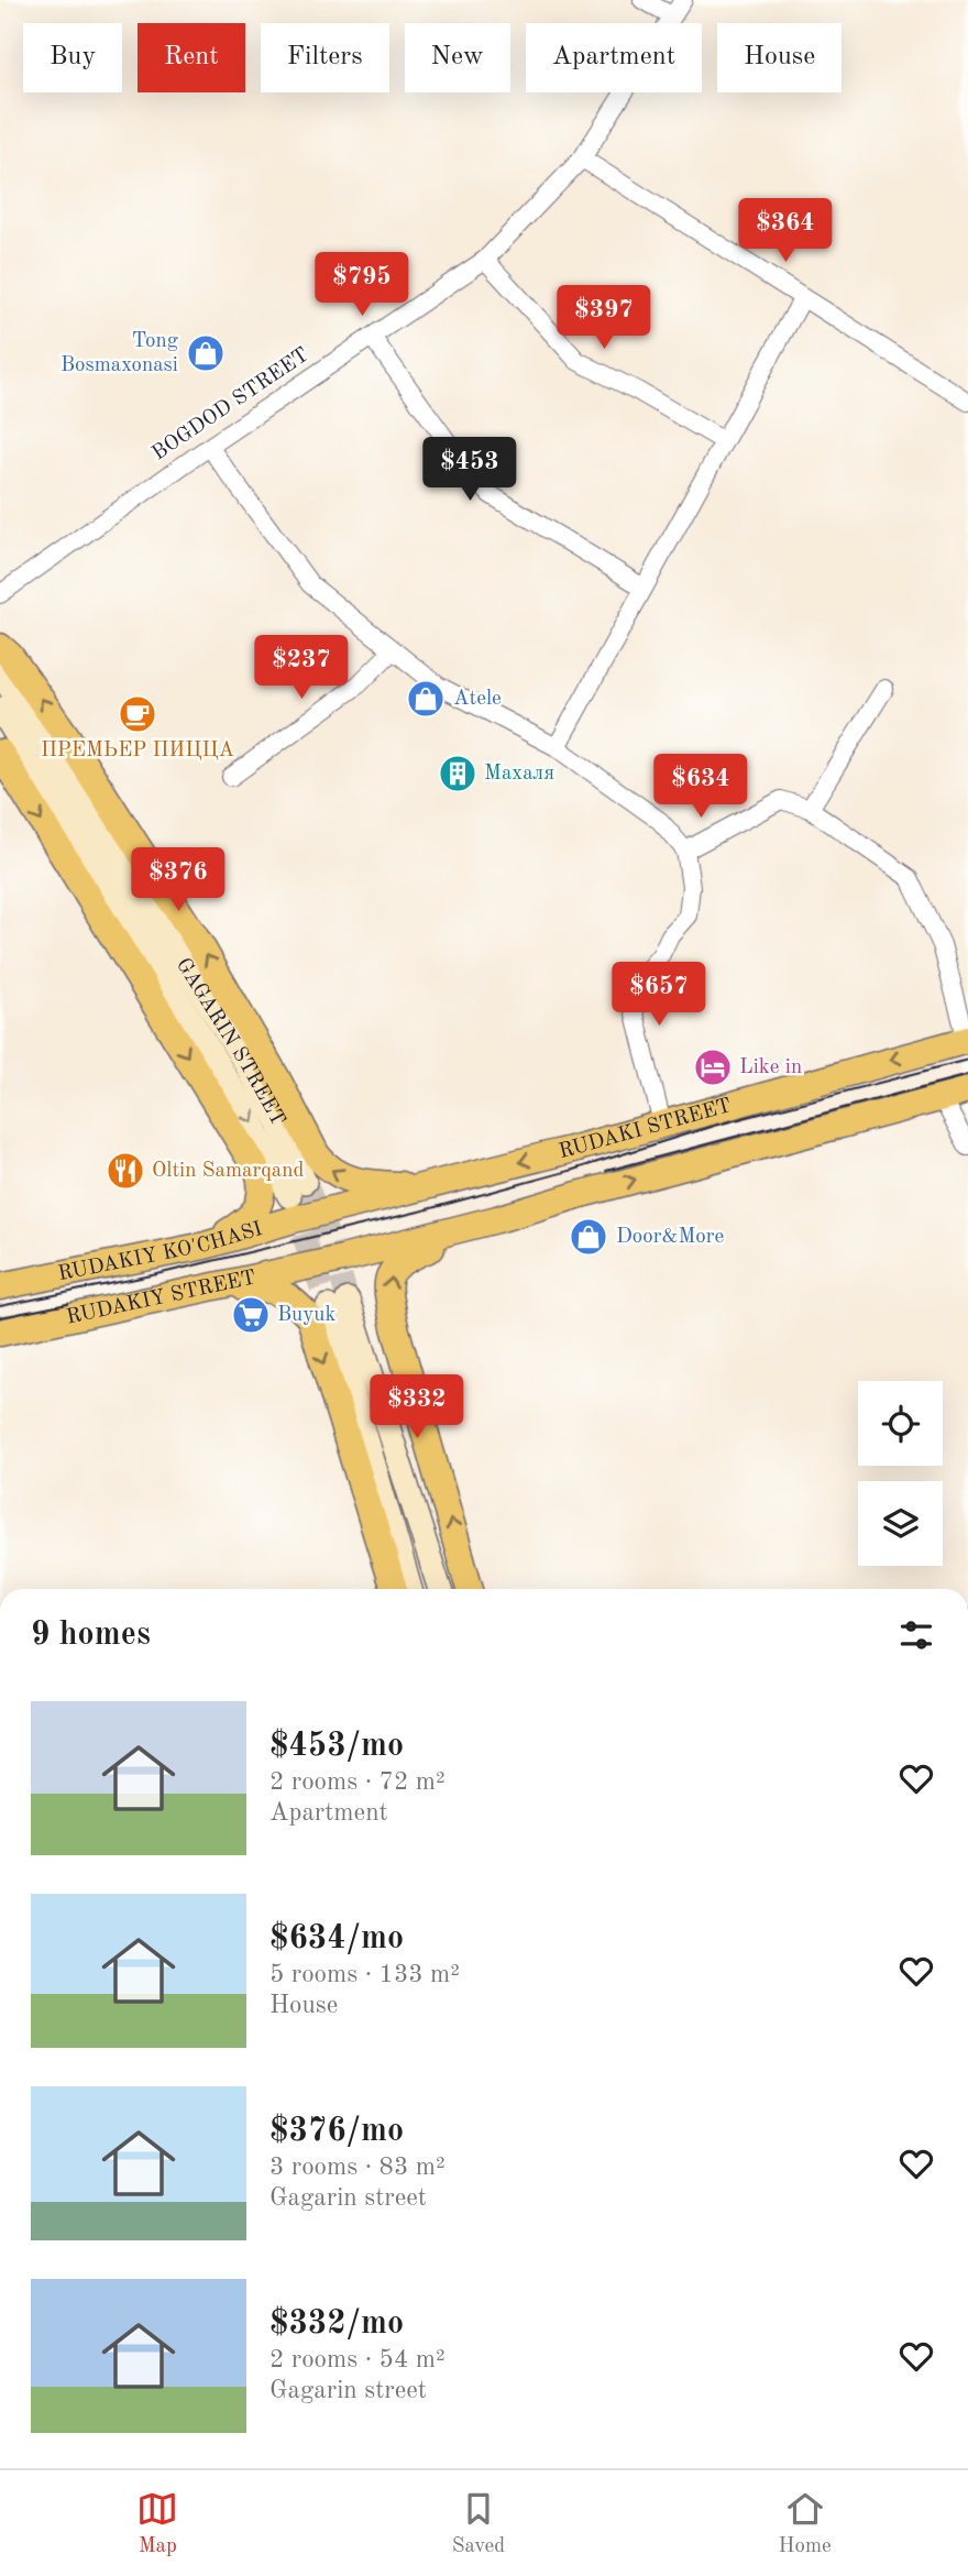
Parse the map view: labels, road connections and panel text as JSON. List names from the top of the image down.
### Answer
{
  "streets": {
    "main road": [
      "GAGARIN STREET",
      "RUDAKI STREET",
      "RUDAKIY KO'CHASI",
      "RUDAKIY STREET"
    ],
    "street": ["BOGDOD STREET"]
  },
  "crossings": [
    ["RUDAKI STREET", "RUDAKIY KO'CHASI"]
  ],
  "places": {
    "shop": ["Tong Bosmaxonasi", "Atele", "Door&More"],
    "cafe": ["ПРЕМЬЕР ПИЦЦА"],
    "building": ["Махаля"],
    "hotel": ["Like in"],
    "restaurant": ["Oltin Samarqand"],
    "supermarket": ["Buyuk"]
  },
  "page": {
    "chip": [
      "Buy",
      "Rent",
      "Filters",
      "New",
      "Apartment",
      "House"
    ],
    "price": [
      "$364",
      "$795",
      "$397",
      "$453",
      "$237",
      "$634",
      "$376",
      "$657",
      "$332"
    ],
    "heading": "9 homes",
    "list": [
      {
        "name": "$453/mo",
        "note": "2 rooms · 72 m² · Apartment"
      },
      {
        "name": "$634/mo",
        "note": "5 rooms · 133 m² · House"
      },
      {
        "name": "$376/mo",
        "note": "3 rooms · 83 m² · Gagarin street"
      },
      {
        "name": "$332/mo",
        "note": "2 rooms · 54 m² · Gagarin street"
      }
    ],
    "tabs": ["Map", "Saved", "Home"]
  }
}
